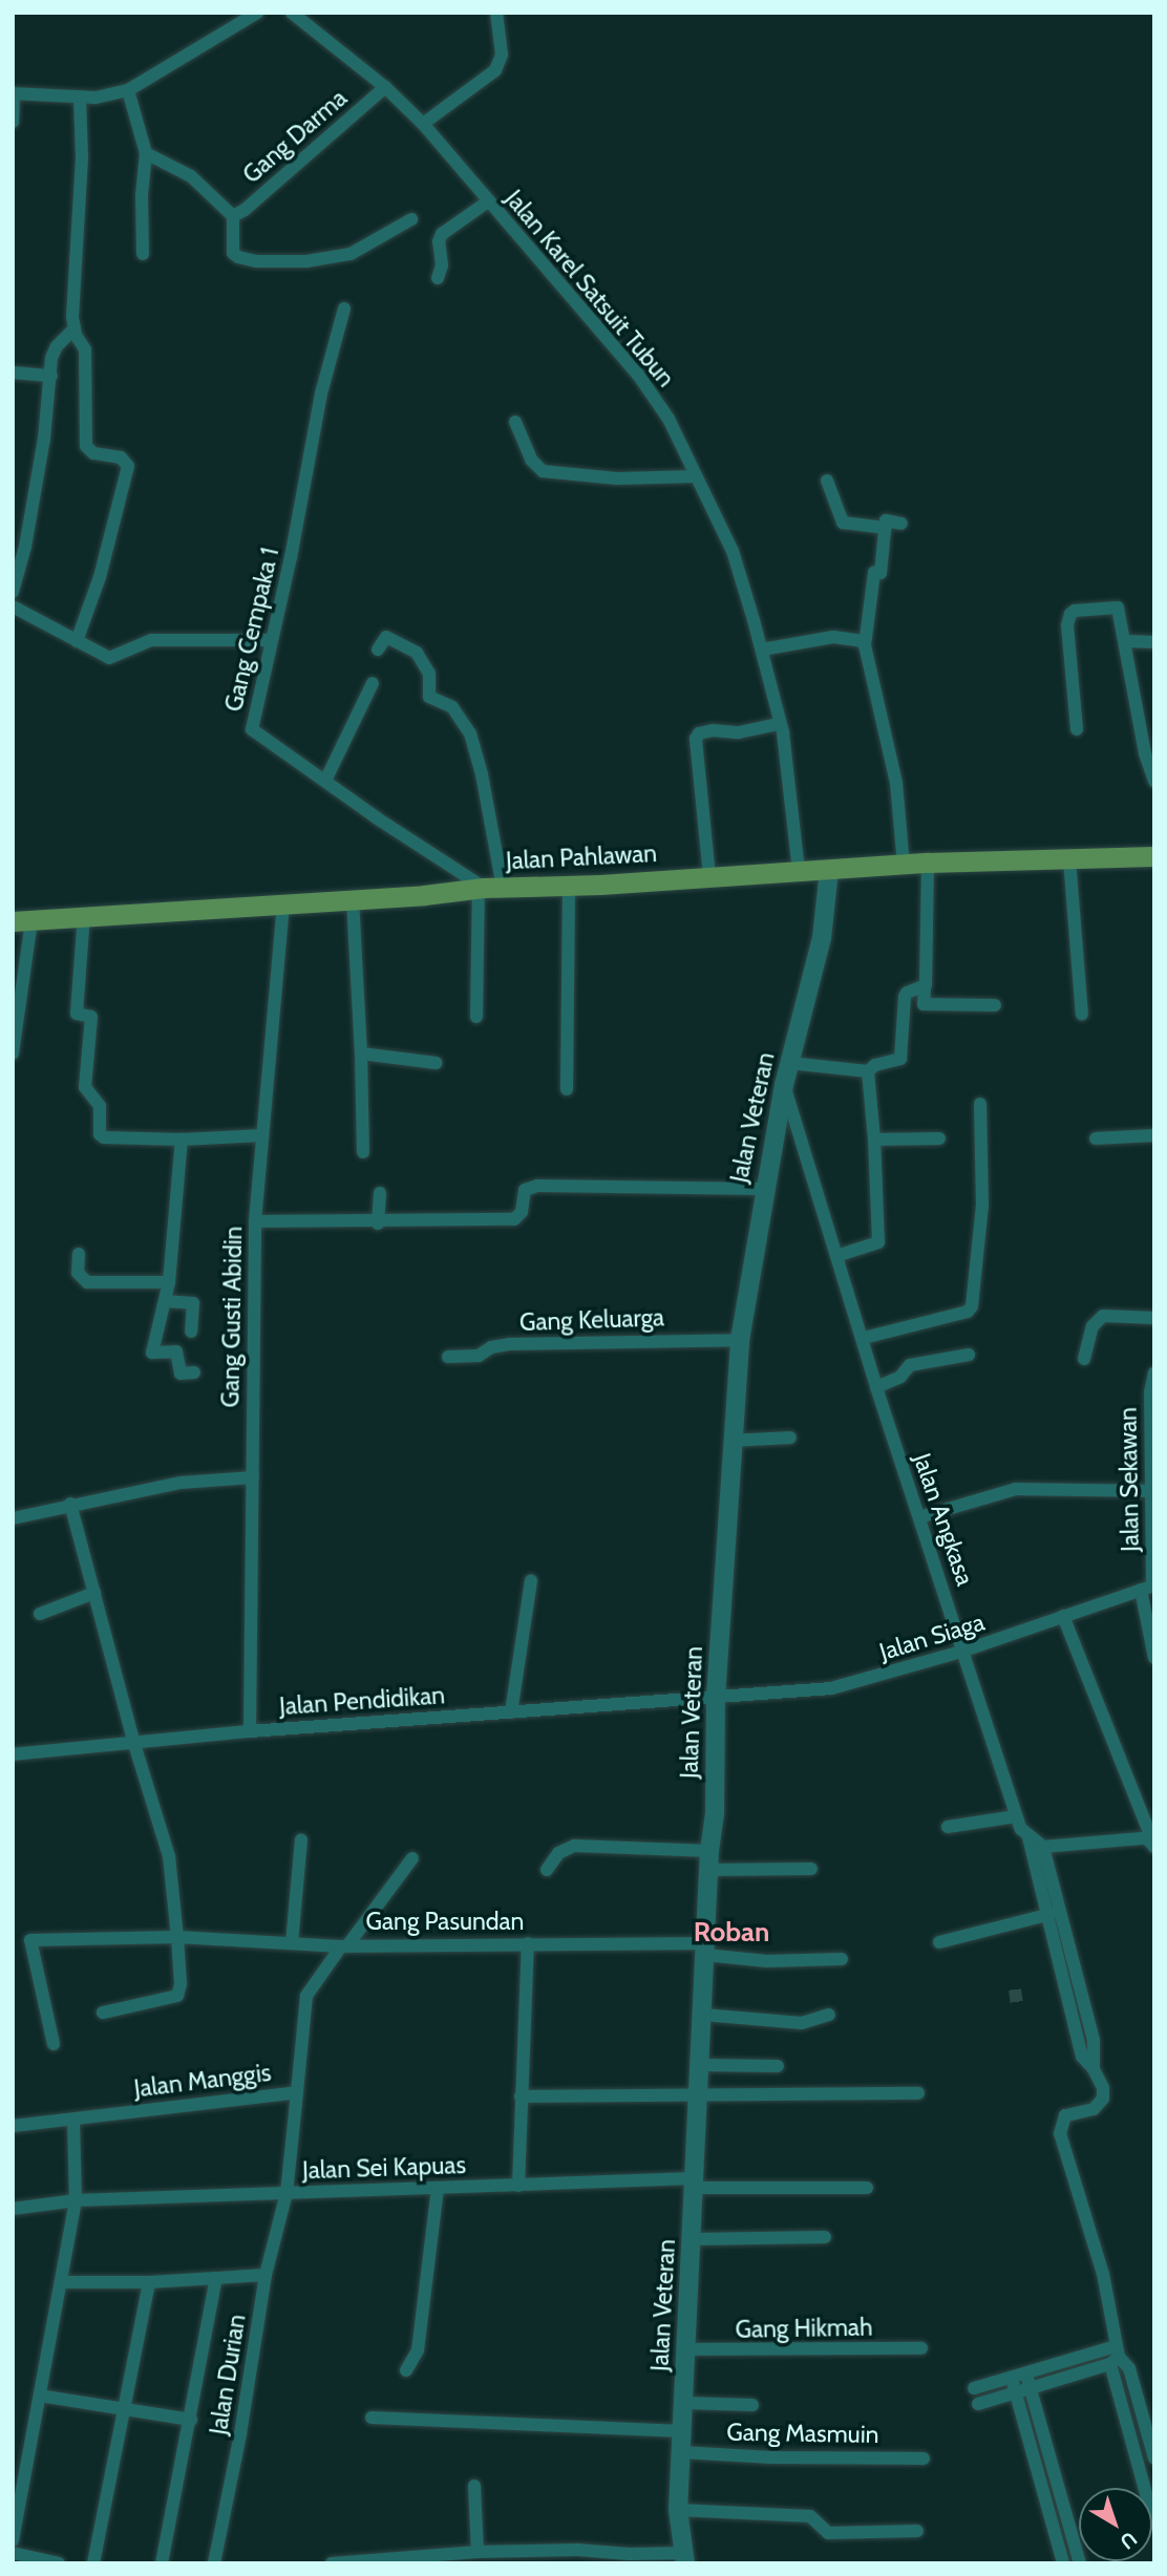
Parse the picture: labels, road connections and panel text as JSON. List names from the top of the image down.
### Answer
{
  "streets": {
    "main road": ["Jalan Pahlawan"],
    "street": [
      "Gang Darma",
      "Jalan Karel Satsuit Tubun",
      "Gang Cempaka 1",
      "Jalan Veteran",
      "Gang Gusti Abidin",
      "Gang Keluarga",
      "Jalan Sekawan",
      "Jalan Angkasa",
      "Jalan Siaga",
      "Jalan Pendidikan",
      "Gang Pasundan",
      "Jalan Manggis",
      "Jalan Sei Kapuas",
      "Gang Hikmah",
      "Jalan Durian",
      "Gang Masmuin"
    ]
  },
  "crossings": [
    ["Gang Darma", "Jalan Karel Satsuit Tubun"],
    ["Jalan Karel Satsuit Tubun", "Jalan Pahlawan"],
    ["Gang Cempaka 1", "Jalan Pahlawan"],
    ["Jalan Pahlawan", "Jalan Veteran"],
    ["Jalan Pahlawan", "Gang Gusti Abidin"],
    ["Jalan Veteran", "Gang Keluarga"],
    ["Jalan Veteran", "Jalan Angkasa"],
    ["Jalan Veteran", "Jalan Siaga"],
    ["Jalan Veteran", "Jalan Pendidikan"],
    ["Jalan Veteran", "Gang Pasundan"],
    ["Jalan Veteran", "Jalan Sei Kapuas"],
    ["Jalan Veteran", "Gang Hikmah"],
    ["Jalan Veteran", "Gang Masmuin"],
    ["Gang Gusti Abidin", "Jalan Pendidikan"],
    ["Jalan Sekawan", "Jalan Siaga"],
    ["Jalan Angkasa", "Jalan Siaga"],
    ["Jalan Siaga", "Jalan Pendidikan"],
    ["Gang Pasundan", "Jalan Manggis"],
    ["Jalan Manggis", "Jalan Sei Kapuas"],
    ["Jalan Manggis", "Jalan Durian"],
    ["Jalan Sei Kapuas", "Jalan Durian"]
  ],
  "districts": ["Roban"],
  "north": "bottom right"
}
